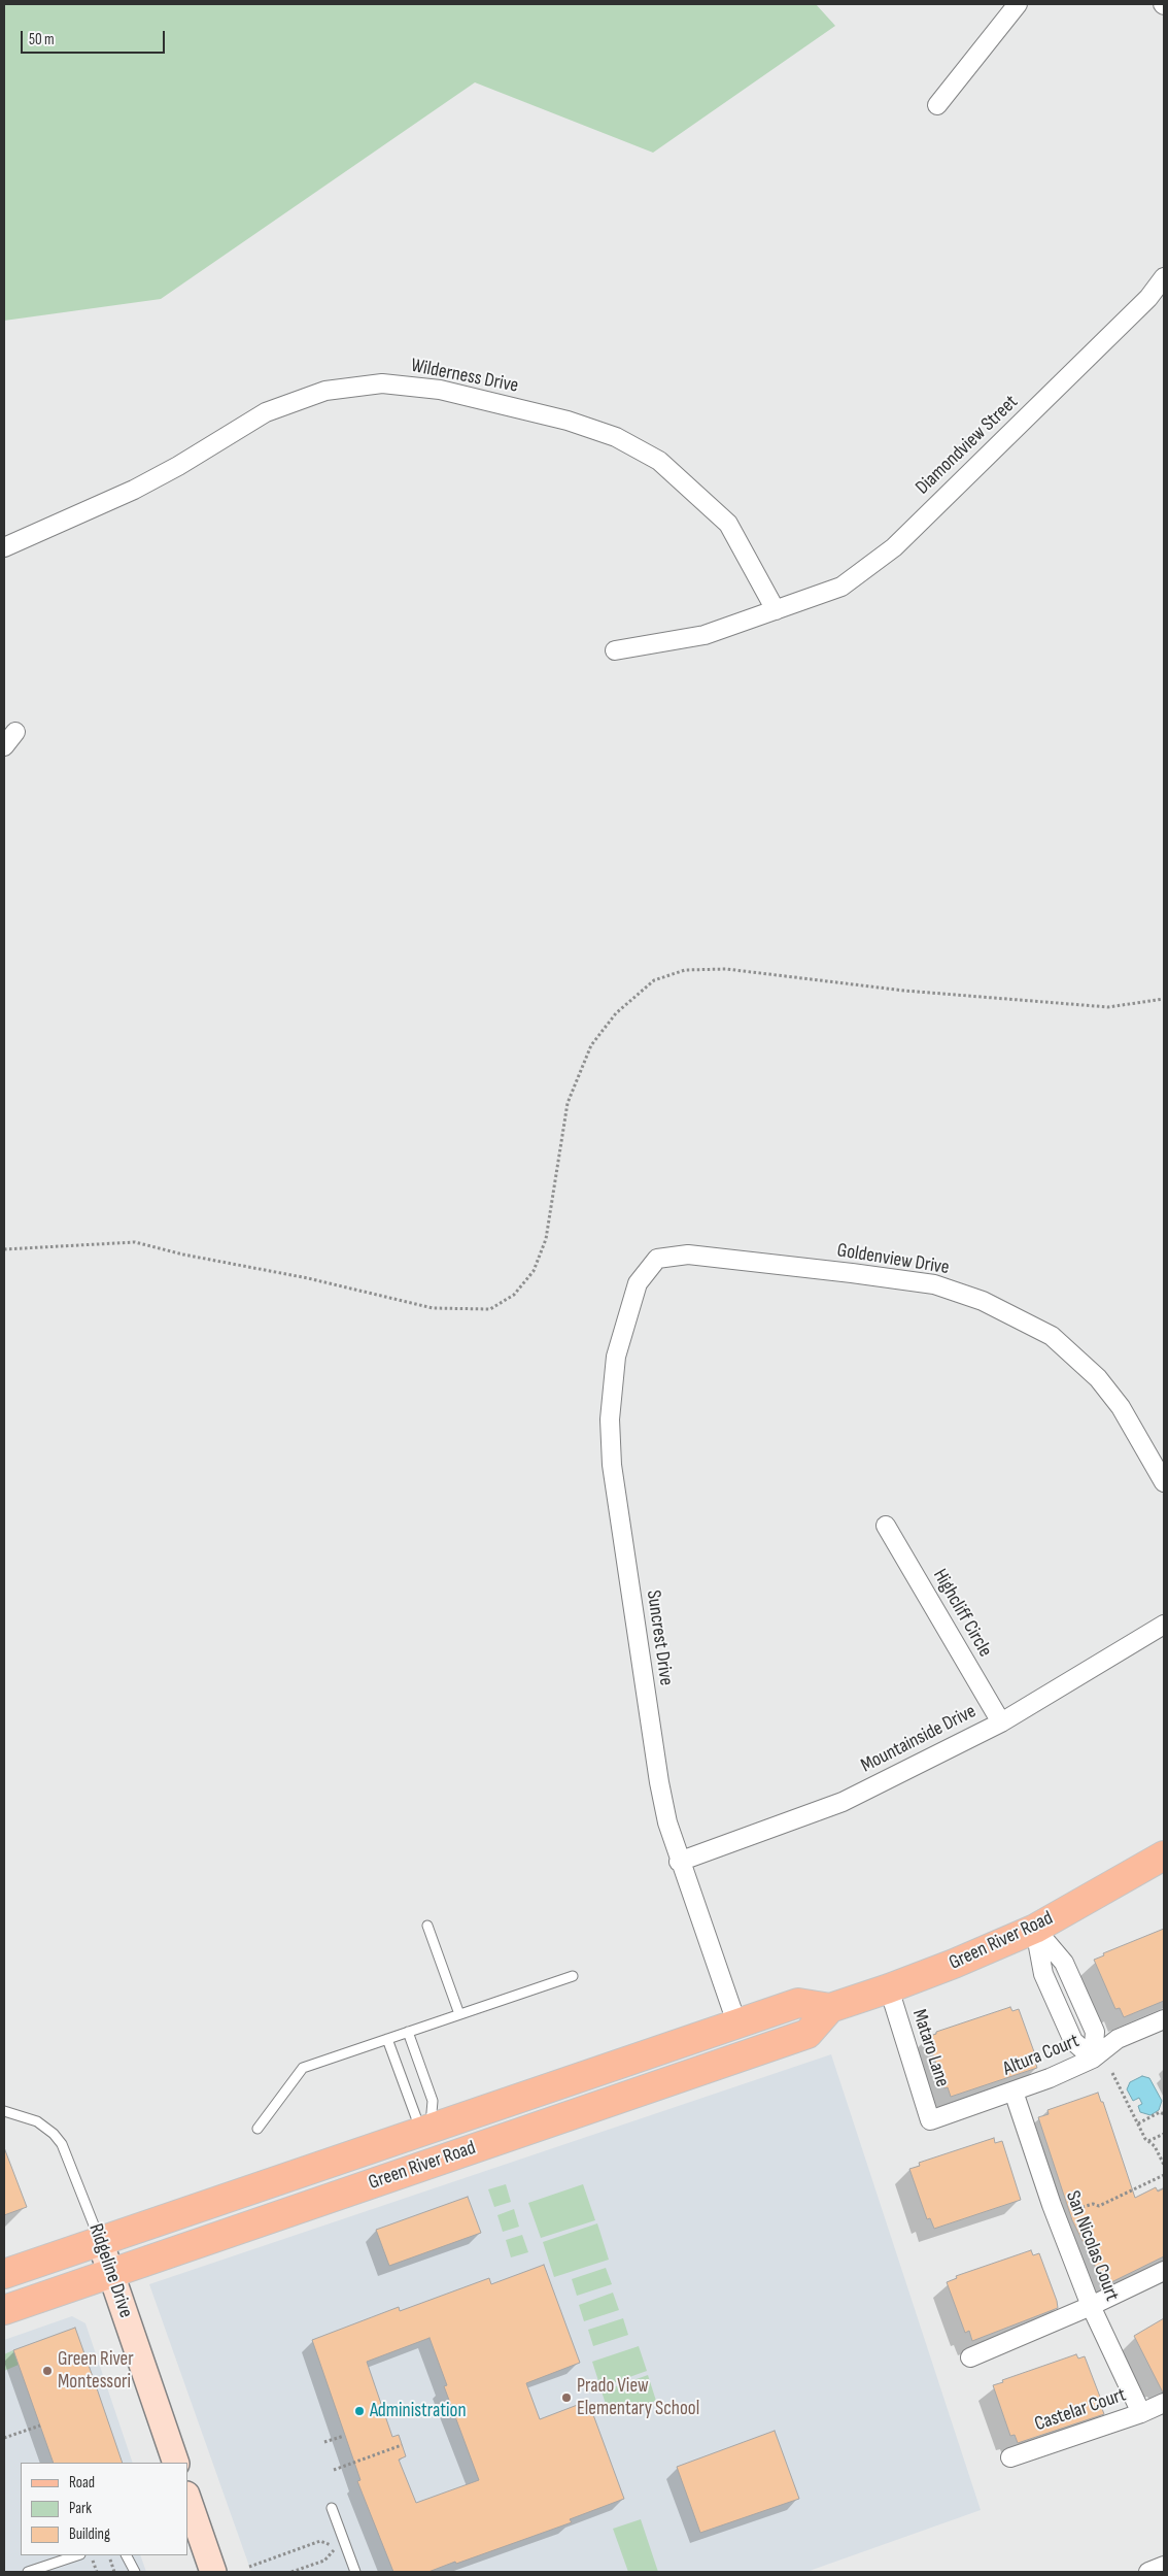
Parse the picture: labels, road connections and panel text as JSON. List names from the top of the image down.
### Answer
{
  "streets": {
    "main road": ["Green River Road"],
    "street": [
      "Wilderness Drive",
      "Diamondview Street",
      "Goldenview Drive",
      "Highcliff Circle",
      "Suncrest Drive",
      "Mountainside Drive",
      "Mataro Lane",
      "Altura Court",
      "San Nicolas Court",
      "Ridgeline Drive",
      "Castelar Court"
    ]
  },
  "crossings": [
    ["Wilderness Drive", "Diamondview Street"],
    ["Goldenview Drive", "Suncrest Drive"],
    ["Highcliff Circle", "Mountainside Drive"],
    ["Suncrest Drive", "Mountainside Drive"],
    ["Suncrest Drive", "Green River Road"],
    ["Green River Road", "Mataro Lane"],
    ["Green River Road", "Ridgeline Drive"],
    ["Mataro Lane", "Altura Court"],
    ["Altura Court", "San Nicolas Court"],
    ["San Nicolas Court", "Castelar Court"]
  ],
  "places": ["Green River Montessori", "Prado View Elementary School", "Administration"],
  "legend": ["Road", "Park", "Building"],
  "scale_bar": "50 m"
}
